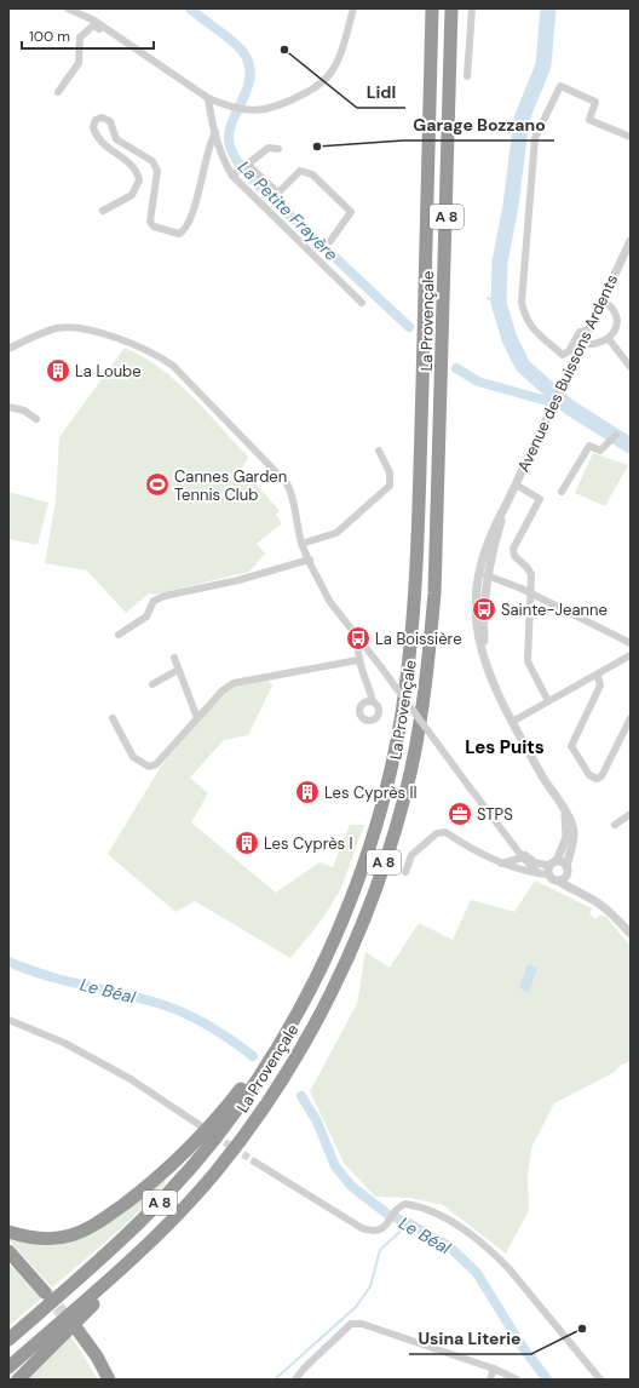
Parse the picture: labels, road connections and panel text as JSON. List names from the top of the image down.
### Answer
{
  "streets": {
    "highway": ["A 8", "La Provençale"],
    "street": ["Avenue des Buissons Ardents"]
  },
  "districts": ["Les Puits"],
  "water": ["La Petite Frayère", "Le Béal"],
  "places": {
    "other": ["Lidl", "Garage Bozzano", "Usina Literie"],
    "building": ["La Loube", "Les Cyprès II", "Les Cyprès I"],
    "sports": ["Cannes Garden Tennis Club"],
    "bus stop": ["Sainte-Jeanne", "La Boissière"],
    "office": ["STPS"]
  },
  "scale_bar": "100 m"
}
